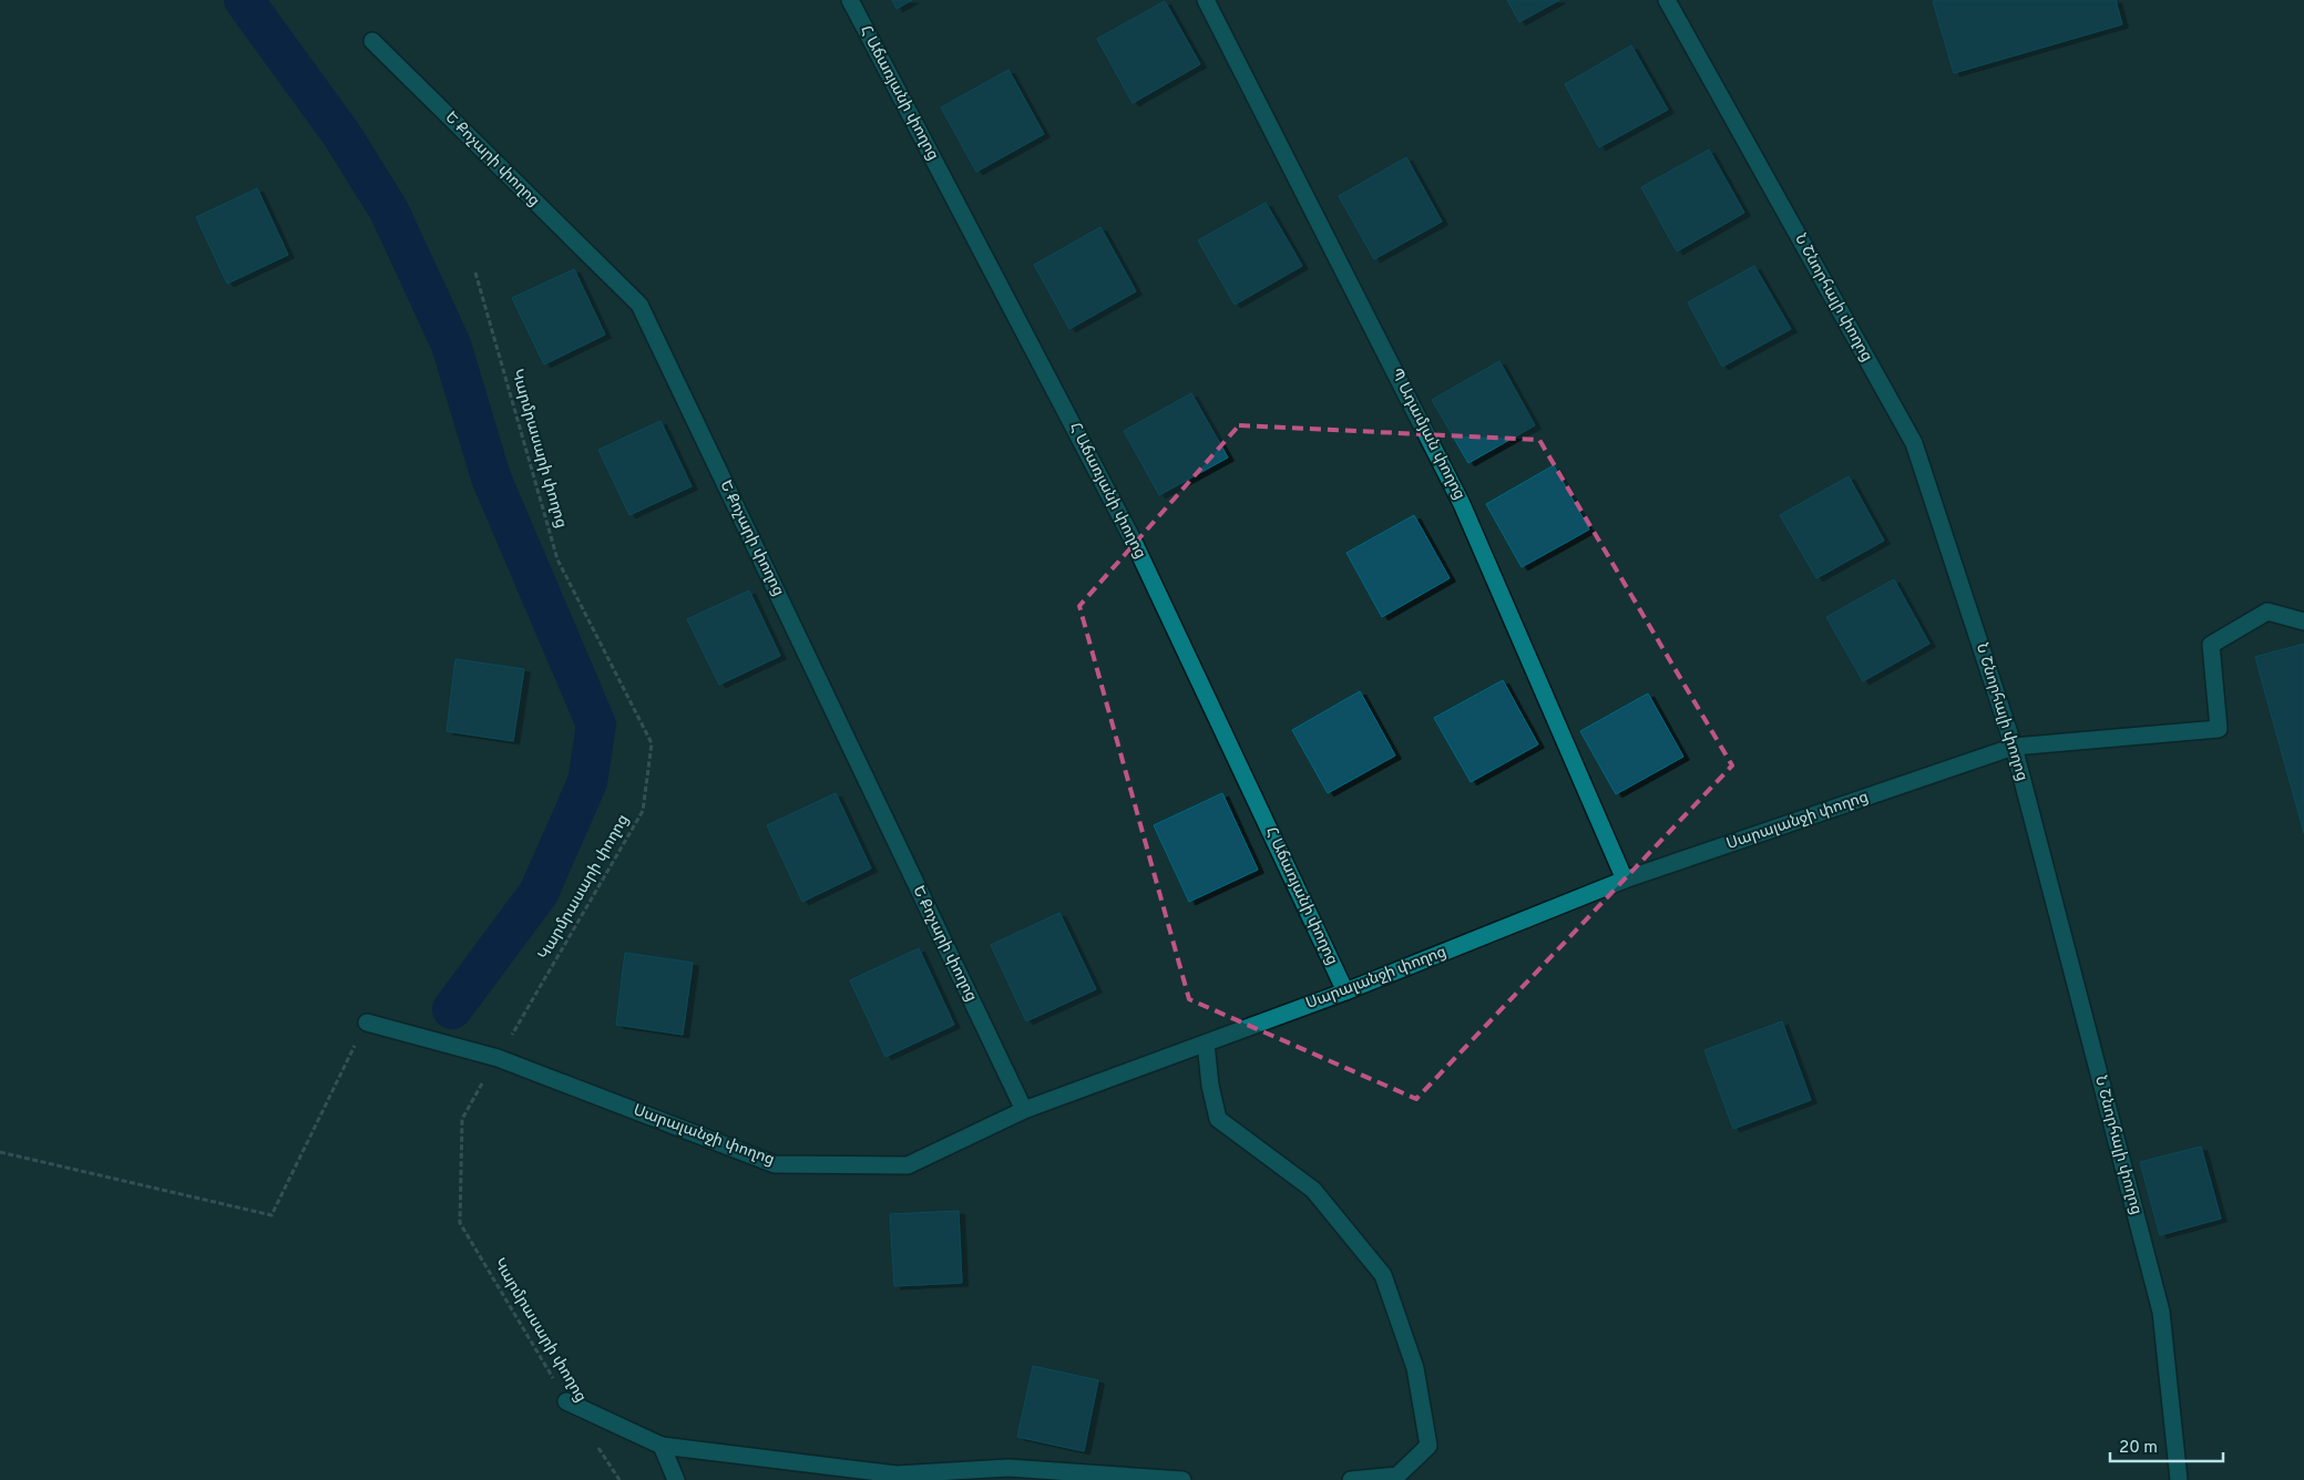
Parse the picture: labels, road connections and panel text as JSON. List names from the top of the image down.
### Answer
{
  "streets": {
    "street": [
      "Հ Աճառյանի փողոց",
      "Ե Քոչարի փողոց",
      "Ն Շնորհալի փողոց",
      "Պ Ադամյան փողոց",
      "Սարալանջի փողոց"
    ],
    "path": ["Կարմրասարի փողոց"]
  },
  "crossings": [
    ["Հ Աճառյանի փողոց", "Սարալանջի փողոց"],
    ["Ե Քոչարի փողոց", "Սարալանջի փողոց"],
    ["Ն Շնորհալի փողոց", "Սարալանջի փողոց"],
    ["Պ Ադամյան փողոց", "Սարալանջի փողոց"],
    ["Կարմրասարի փողոց", "Սարալանջի փողոց"]
  ],
  "scale_bar": "20 m"
}
